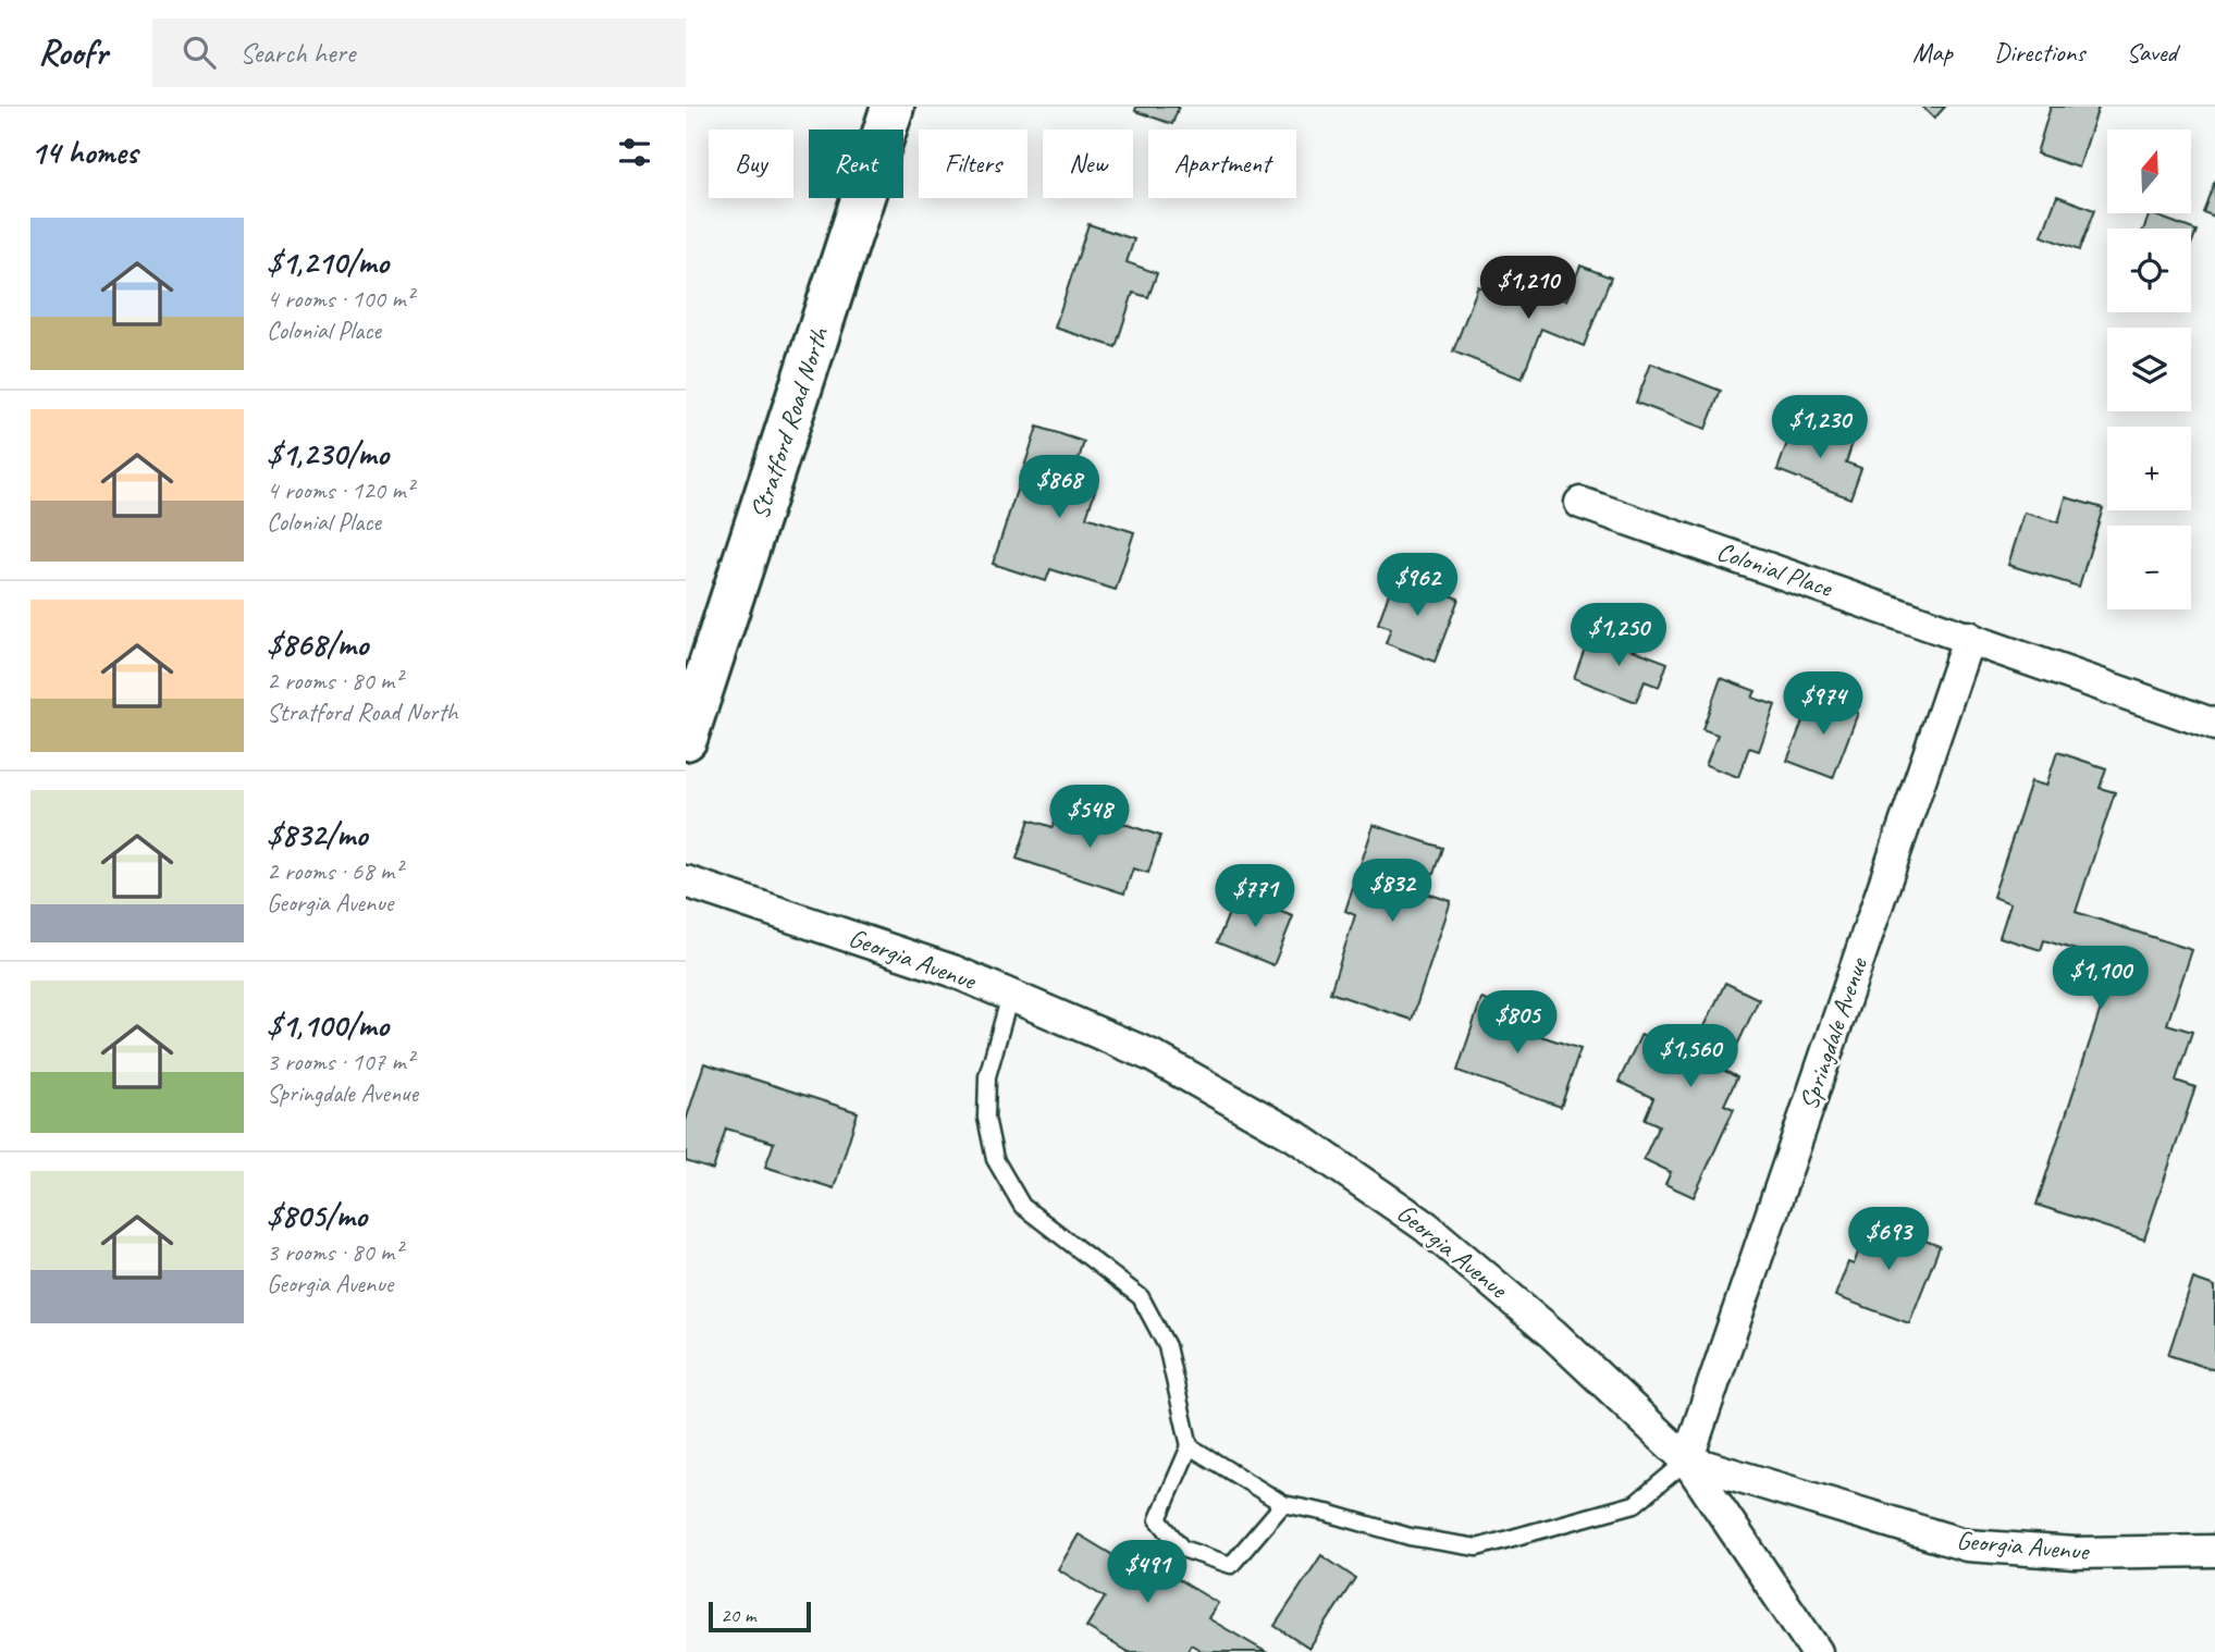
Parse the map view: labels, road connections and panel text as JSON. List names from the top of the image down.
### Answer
{
  "streets": {
    "main road": ["Stratford Road North"],
    "street": ["Colonial Place", "Georgia Avenue", "Springdale Avenue"]
  },
  "crossings": [
    ["Colonial Place", "Springdale Avenue"],
    ["Georgia Avenue", "Springdale Avenue"]
  ],
  "scale_bar": "20 m",
  "north": "top",
  "page": {
    "header": "Roofr",
    "search": "Search here",
    "nav": ["Map", "Directions", "Saved"],
    "heading": "14 homes",
    "map_buttons": ["+", "−"],
    "chip": [
      "Buy",
      "Rent",
      "Filters",
      "New",
      "Apartment"
    ],
    "list": [
      {
        "name": "$1,210/mo",
        "note": "4 rooms · 100 m² · Colonial Place"
      },
      {
        "name": "$1,230/mo",
        "note": "4 rooms · 120 m² · Colonial Place"
      },
      {
        "name": "$868/mo",
        "note": "2 rooms · 80 m² · Stratford Road North"
      },
      {
        "name": "$832/mo",
        "note": "2 rooms · 68 m² · Georgia Avenue"
      },
      {
        "name": "$1,100/mo",
        "note": "3 rooms · 107 m² · Springdale Avenue"
      },
      {
        "name": "$805/mo",
        "note": "3 rooms · 80 m² · Georgia Avenue"
      }
    ],
    "price": [
      "$1,210",
      "$1,230",
      "$868",
      "$962",
      "$1,250",
      "$974",
      "$548",
      "$832",
      "$771",
      "$1,100",
      "$805",
      "$1,560",
      "$693",
      "$491"
    ],
    "scale": "20 m"
  }
}
